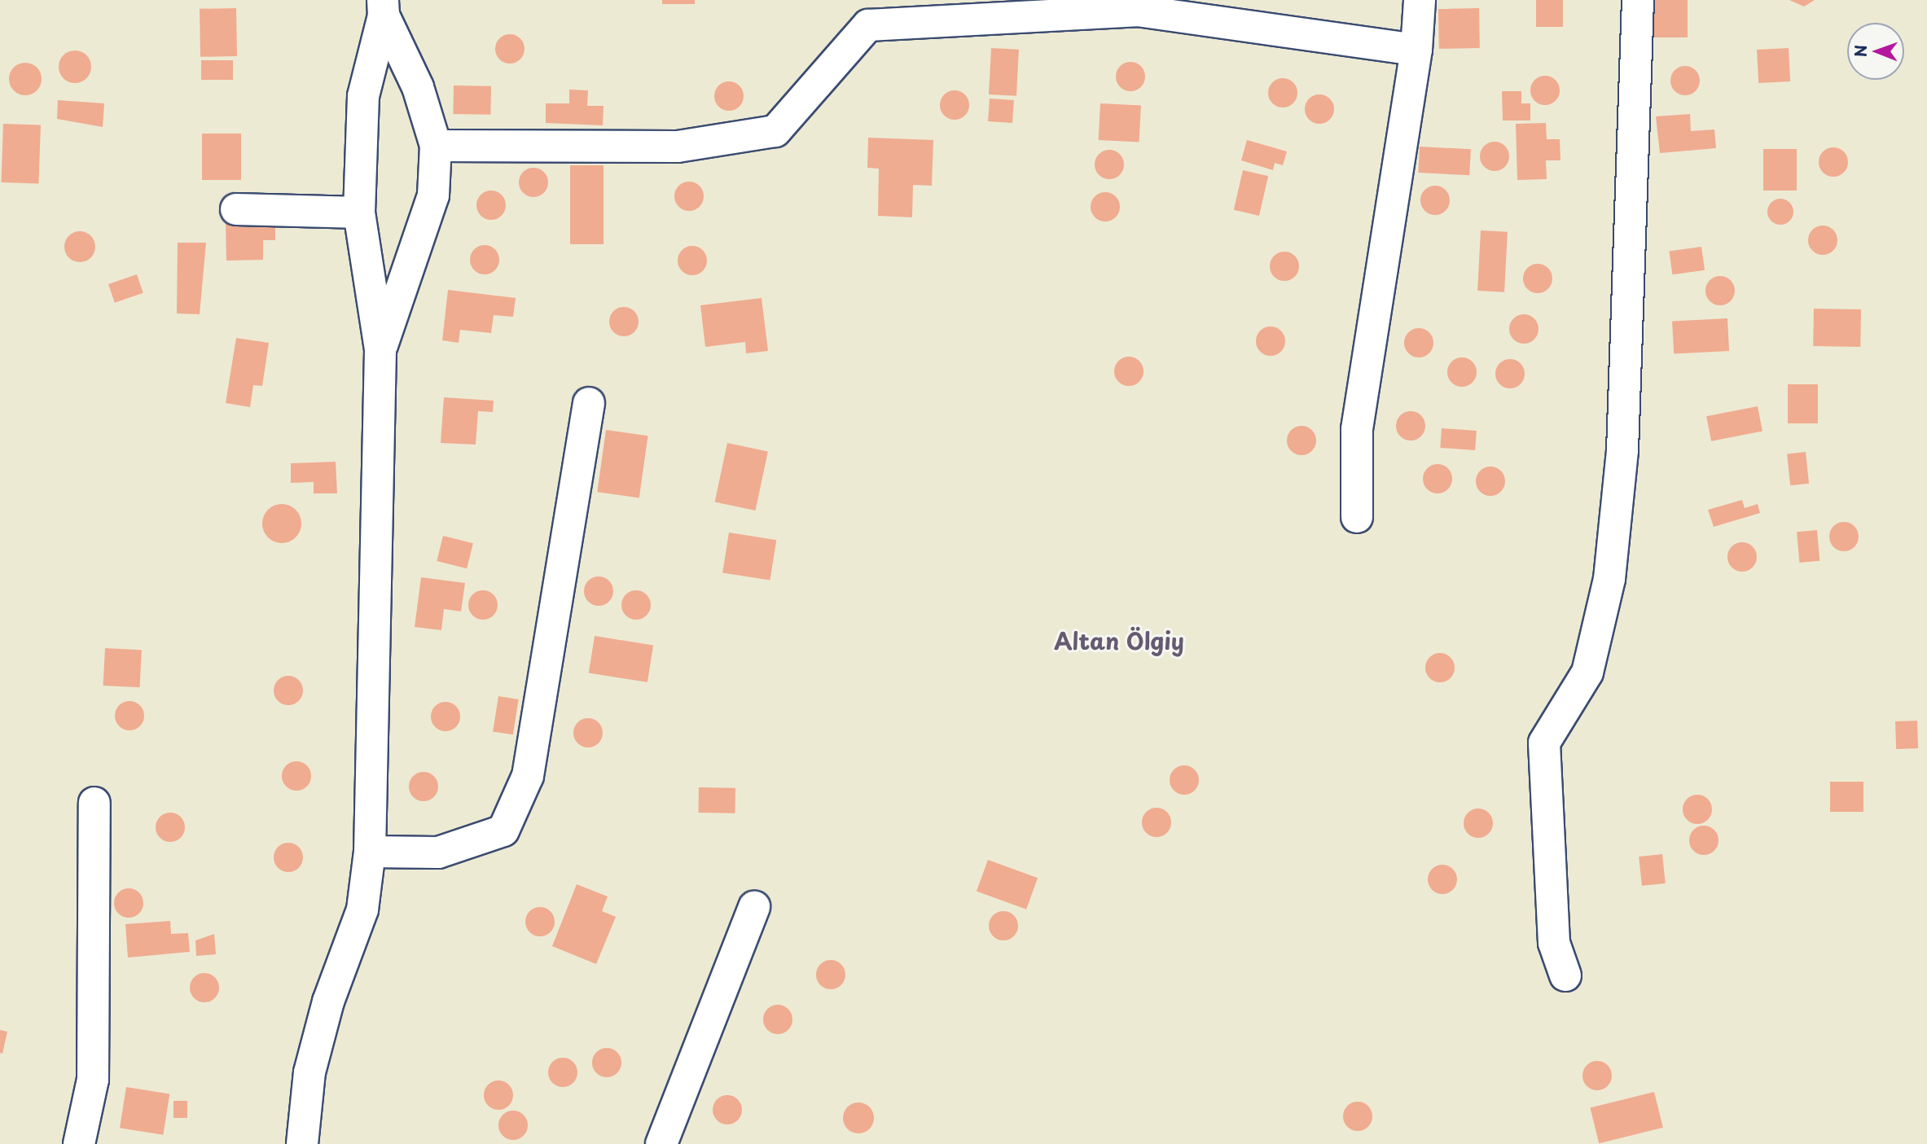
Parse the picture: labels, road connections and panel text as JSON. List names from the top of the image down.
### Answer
{
  "districts": ["Altan Ölgiy"],
  "north": "left"
}
